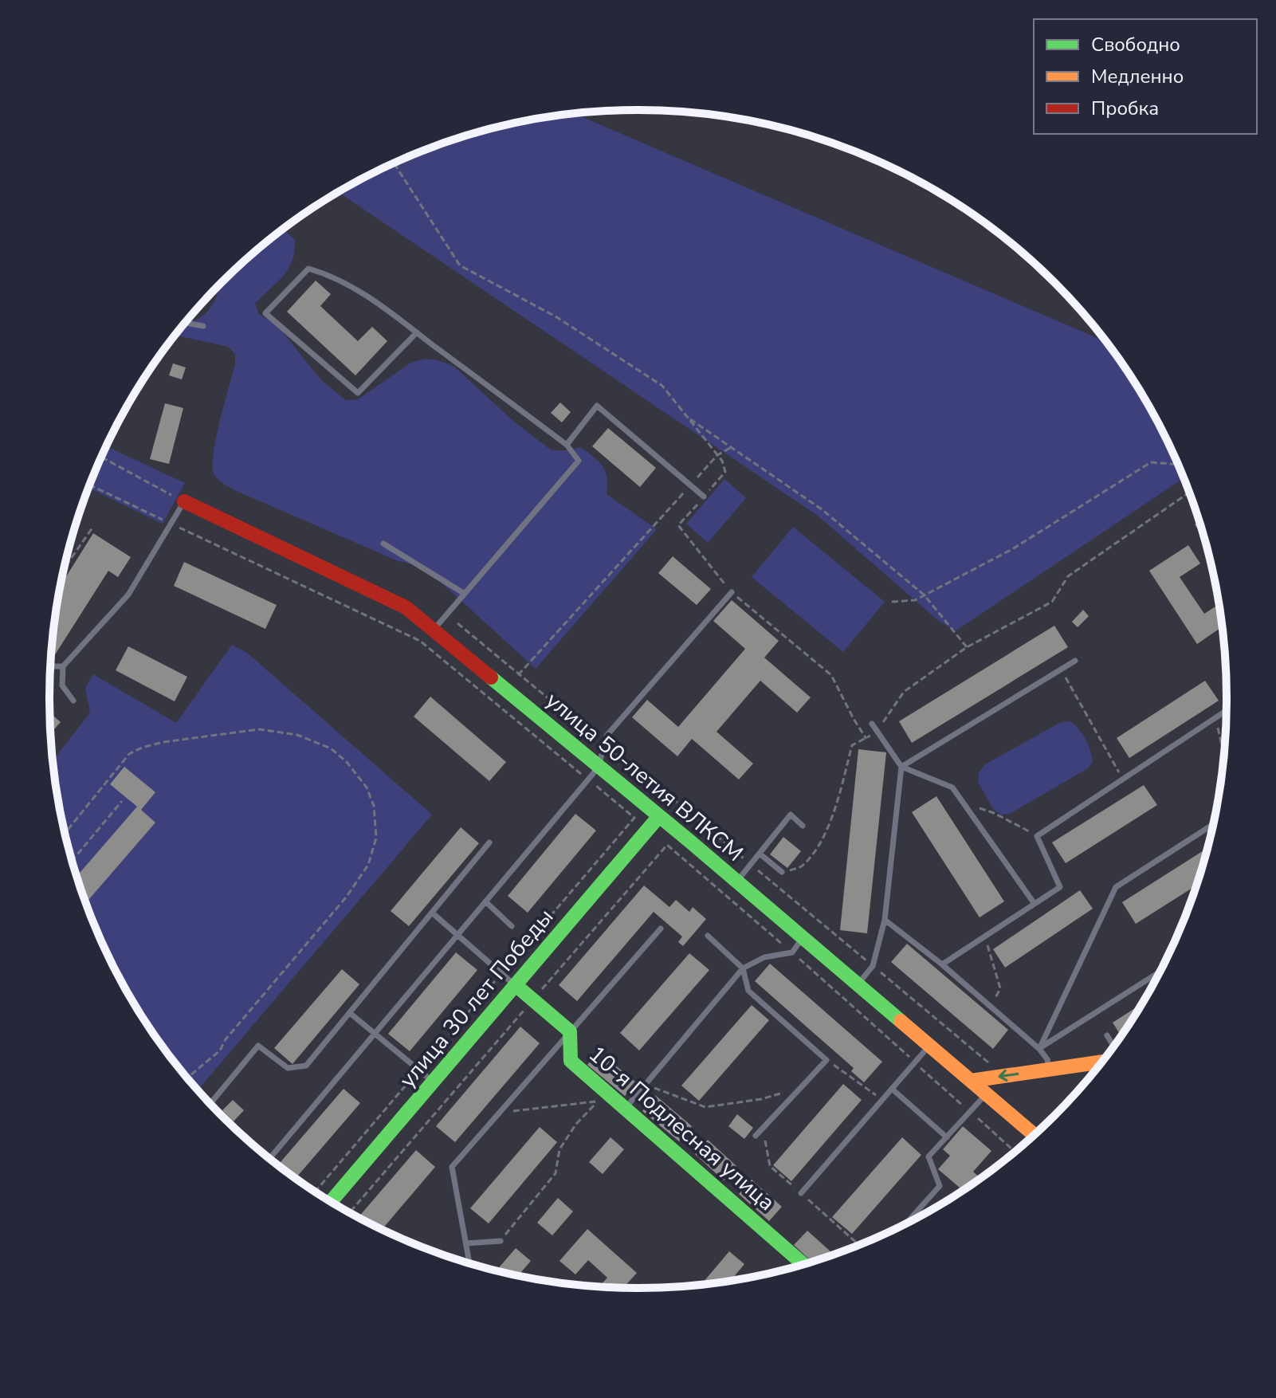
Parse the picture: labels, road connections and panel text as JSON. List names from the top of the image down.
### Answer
{
  "streets": {
    "main road": ["улица 50-летия ВЛКСМ", "улица 30 лет Победы", "10-я Подлесная улица"]
  },
  "crossings": [
    ["улица 50-летия ВЛКСМ", "улица 30 лет Победы"],
    ["улица 30 лет Победы", "10-я Подлесная улица"]
  ],
  "legend": ["Свободно", "Медленно", "Пробка"]
}
